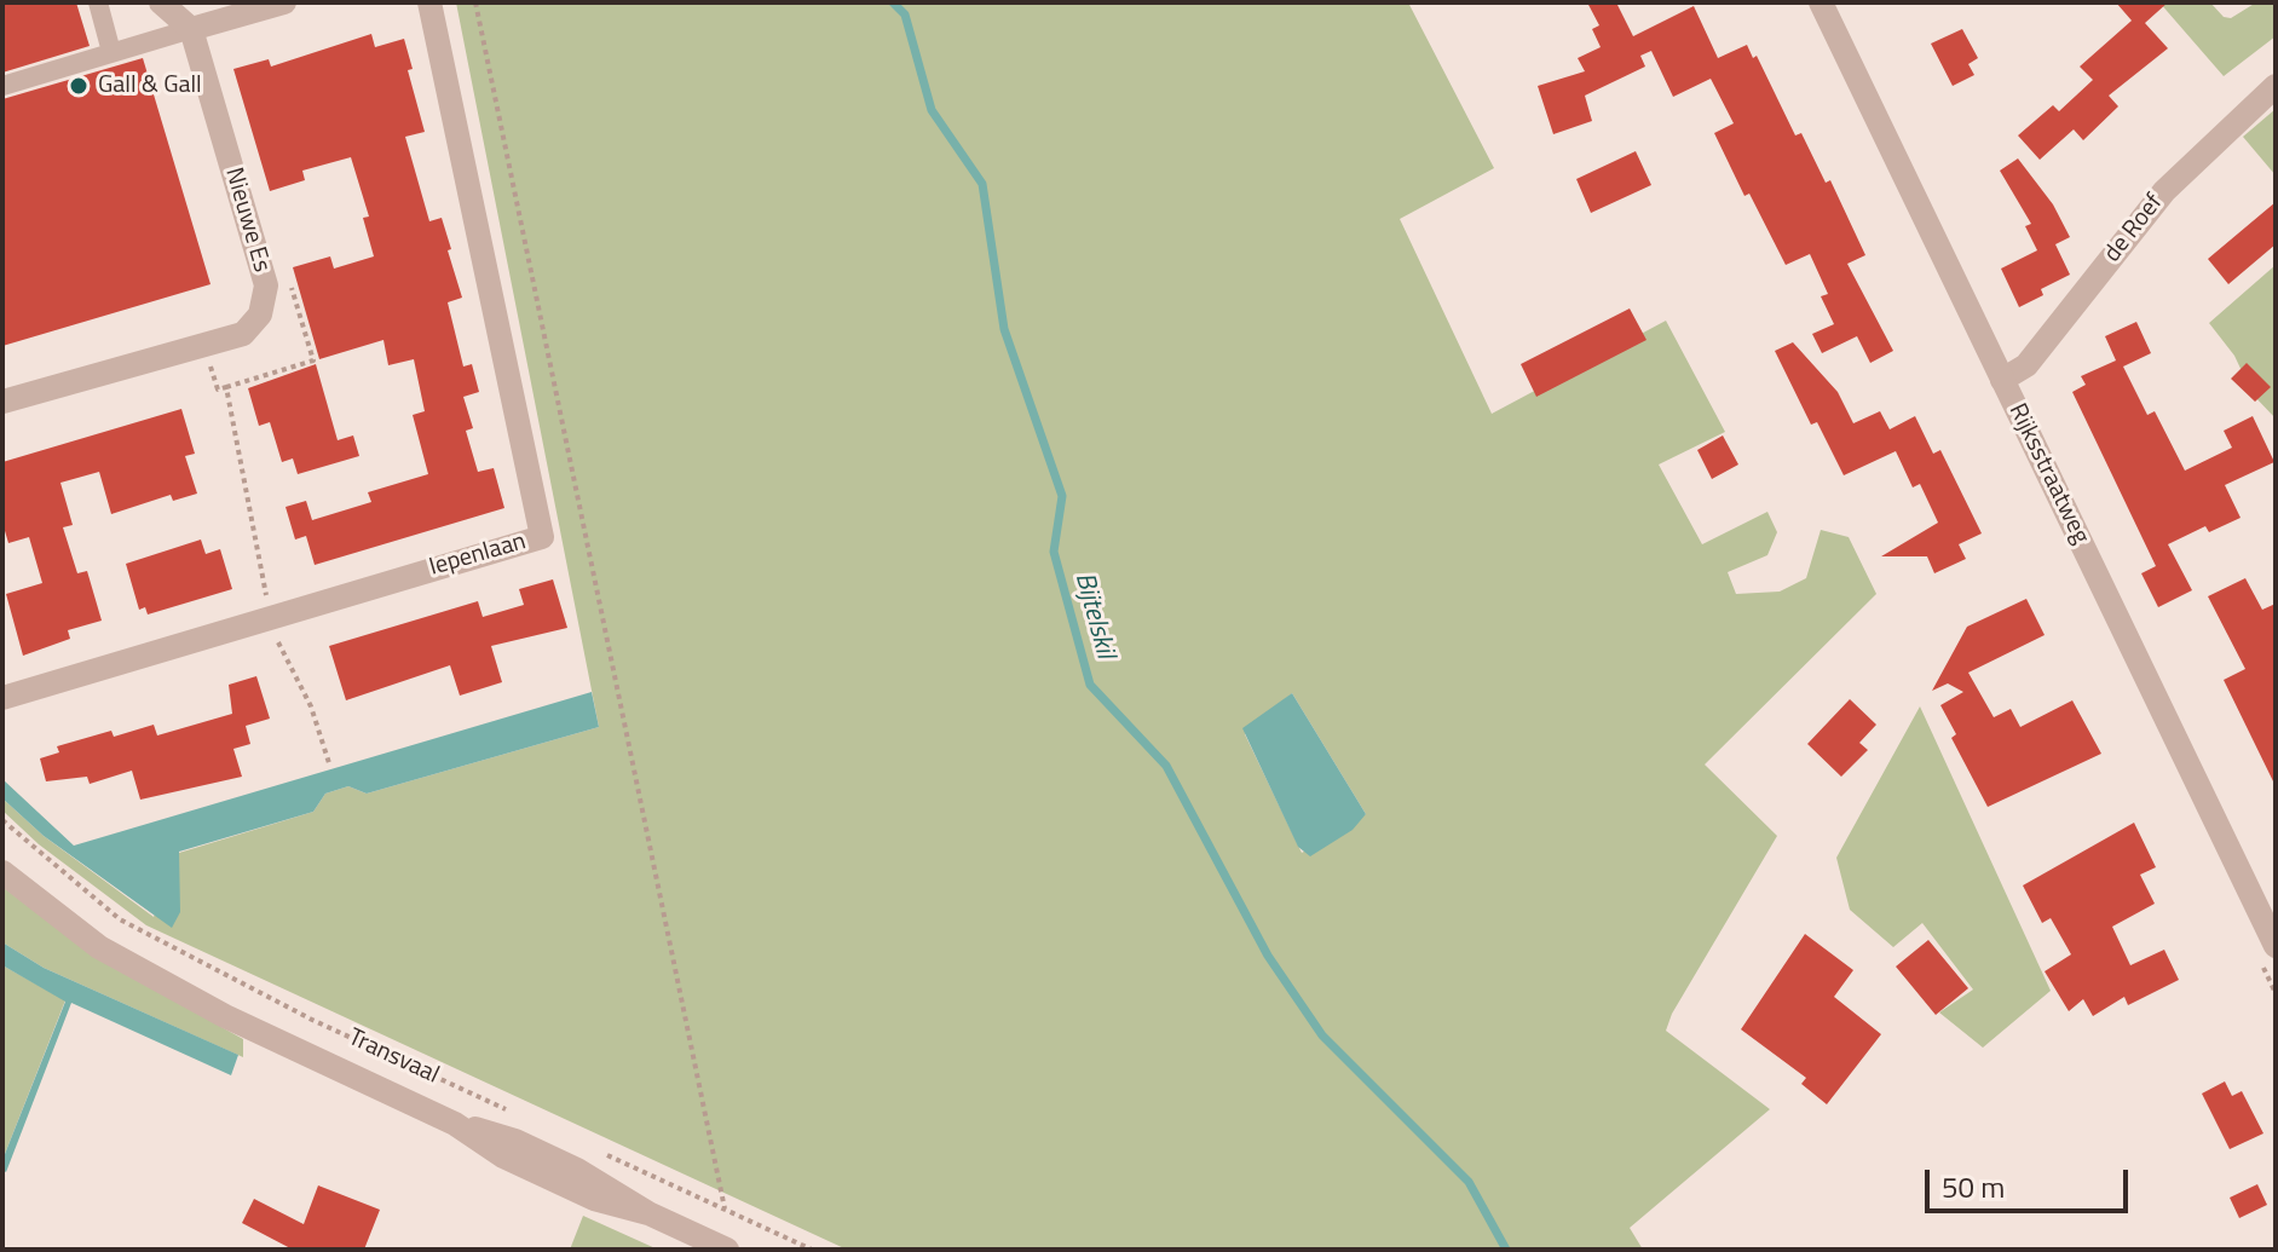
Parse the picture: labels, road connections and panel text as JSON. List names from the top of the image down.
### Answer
{
  "streets": {
    "street": [
      "Nieuwe Es",
      "de Roef",
      "Rijksstraatweg",
      "Iepenlaan",
      "Transvaal"
    ]
  },
  "crossings": [
    ["de Roef", "Rijksstraatweg"]
  ],
  "water": ["Bijtelskil"],
  "places": ["Gall & Gall"],
  "scale_bar": "50 m"
}
